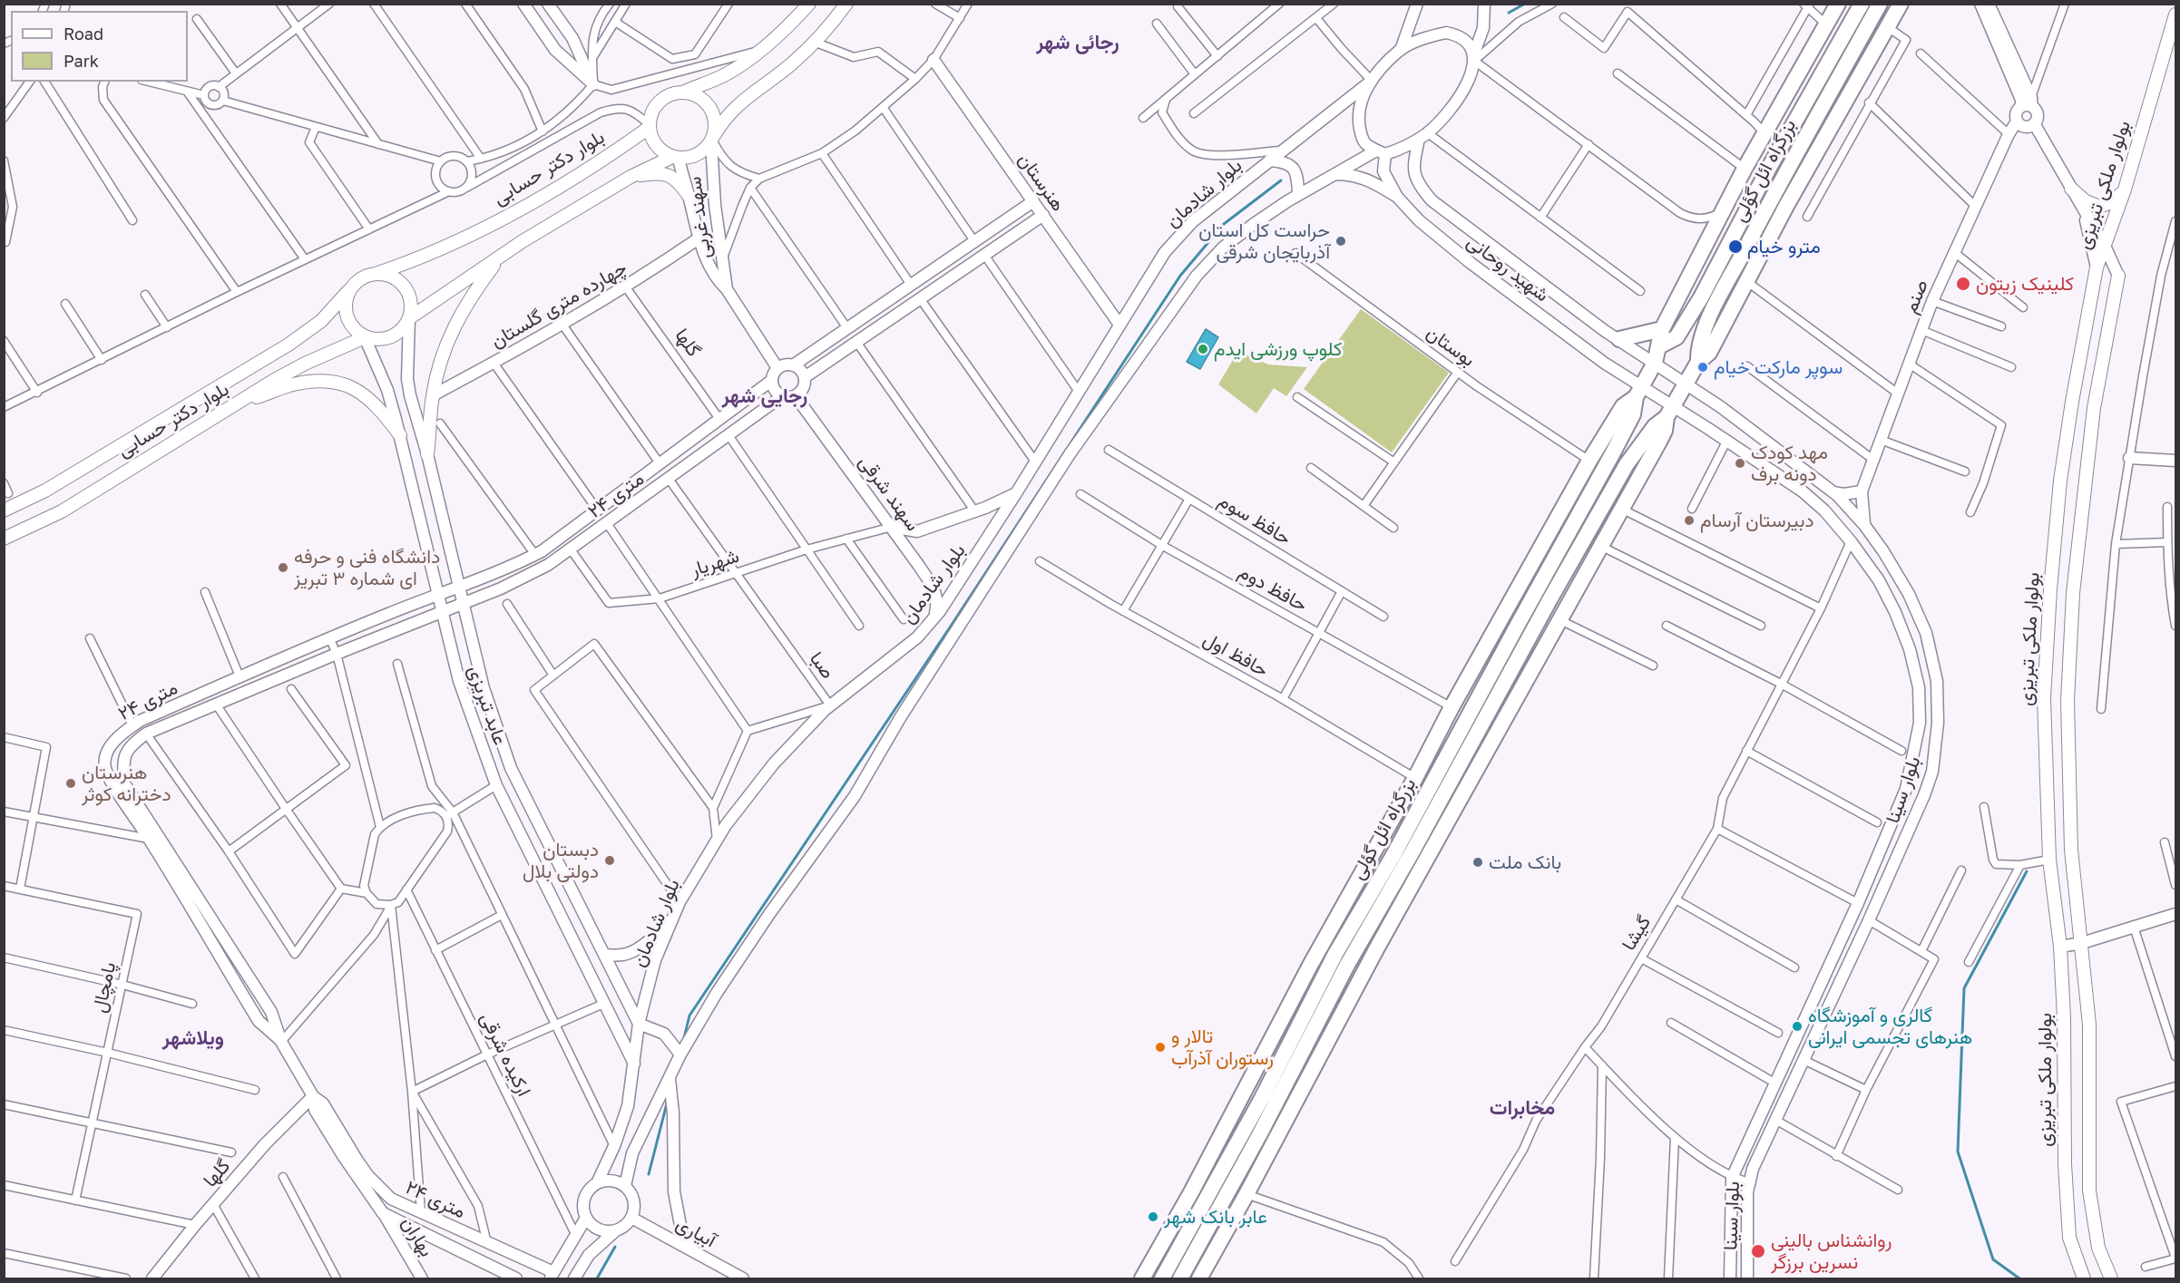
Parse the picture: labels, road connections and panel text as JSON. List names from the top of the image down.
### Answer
{
  "streets": {
    "highway": ["بزرگراه ائل گؤلی"],
    "main road": [
      "بلوار دکتر حسابی",
      "هنرستان",
      "بولوار ملکی تبریزی",
      "بلوار شادمان",
      "سهند غربی",
      "شهید روحانی",
      "صنم",
      "چهارده متری گلستان",
      "گلها",
      "سهند شرقی",
      "۲۴ متری",
      "عابد تبریزی",
      "بلوار سینا",
      "آبیاری",
      "بهاران"
    ],
    "street": [
      "بوستان",
      "حافظ سوم",
      "شهریار",
      "حافظ دوم",
      "حافظ اول",
      "صبا",
      "گیشا",
      "پامچال",
      "ارکیده شرقی"
    ]
  },
  "crossings": [
    ["بلوار دکتر حسابی", "سهند غربی"],
    ["بلوار دکتر حسابی", "عابد تبریزی"],
    ["بزرگراه ائل گؤلی", "شهید روحانی"],
    ["بزرگراه ائل گؤلی", "بلوار سینا"],
    ["هنرستان", "بلوار شادمان"],
    ["بلوار شادمان", "شهید روحانی"],
    ["بلوار شادمان", "سهند شرقی"],
    ["بلوار شادمان", "صبا"],
    ["بلوار شادمان", "عابد تبریزی"],
    ["بلوار شادمان", "آبیاری"],
    ["سهند غربی", "چهارده متری گلستان"],
    ["سهند غربی", "سهند شرقی"],
    ["سهند غربی", "۲۴ متری"],
    ["شهید روحانی", "بلوار سینا"],
    ["چهارده متری گلستان", "گلها"],
    ["گلها", "۲۴ متری"],
    ["سهند شرقی", "۲۴ متری"],
    ["سهند شرقی", "شهریار"],
    ["۲۴ متری", "شهریار"],
    ["۲۴ متری", "صبا"],
    ["۲۴ متری", "عابد تبریزی"],
    ["۲۴ متری", "بهاران"],
    ["شهریار", "صبا"],
    ["بلوار سینا", "گیشا"]
  ],
  "districts": [
    "رجائی شهر",
    "رجایی شهر",
    "ویلاشهر",
    "مخابرات"
  ],
  "places": [
    "حراست کل استان آذربایجان شرقی",
    "مترو خیام",
    "کلینیک زیتون",
    "کلوپ ورزشی ایدم",
    "سوپر مارکت خیام",
    "مهد کودک دونه برف",
    "دبیرستان آرسام",
    "دانشگاه فنی و حرفه ای شماره ۳ تبریز",
    "هنرستان دخترانه کوثر",
    "دبستان دولتی بلال",
    "بانک ملت",
    "گالری و آموزشگاه هنرهای تجسمی ایرانی",
    "تالار و رستوران آذرآب",
    "عابر بانک شهر",
    "روانشناس بالینی نسرین برزگر"
  ],
  "legend": ["Road", "Park"]
}
